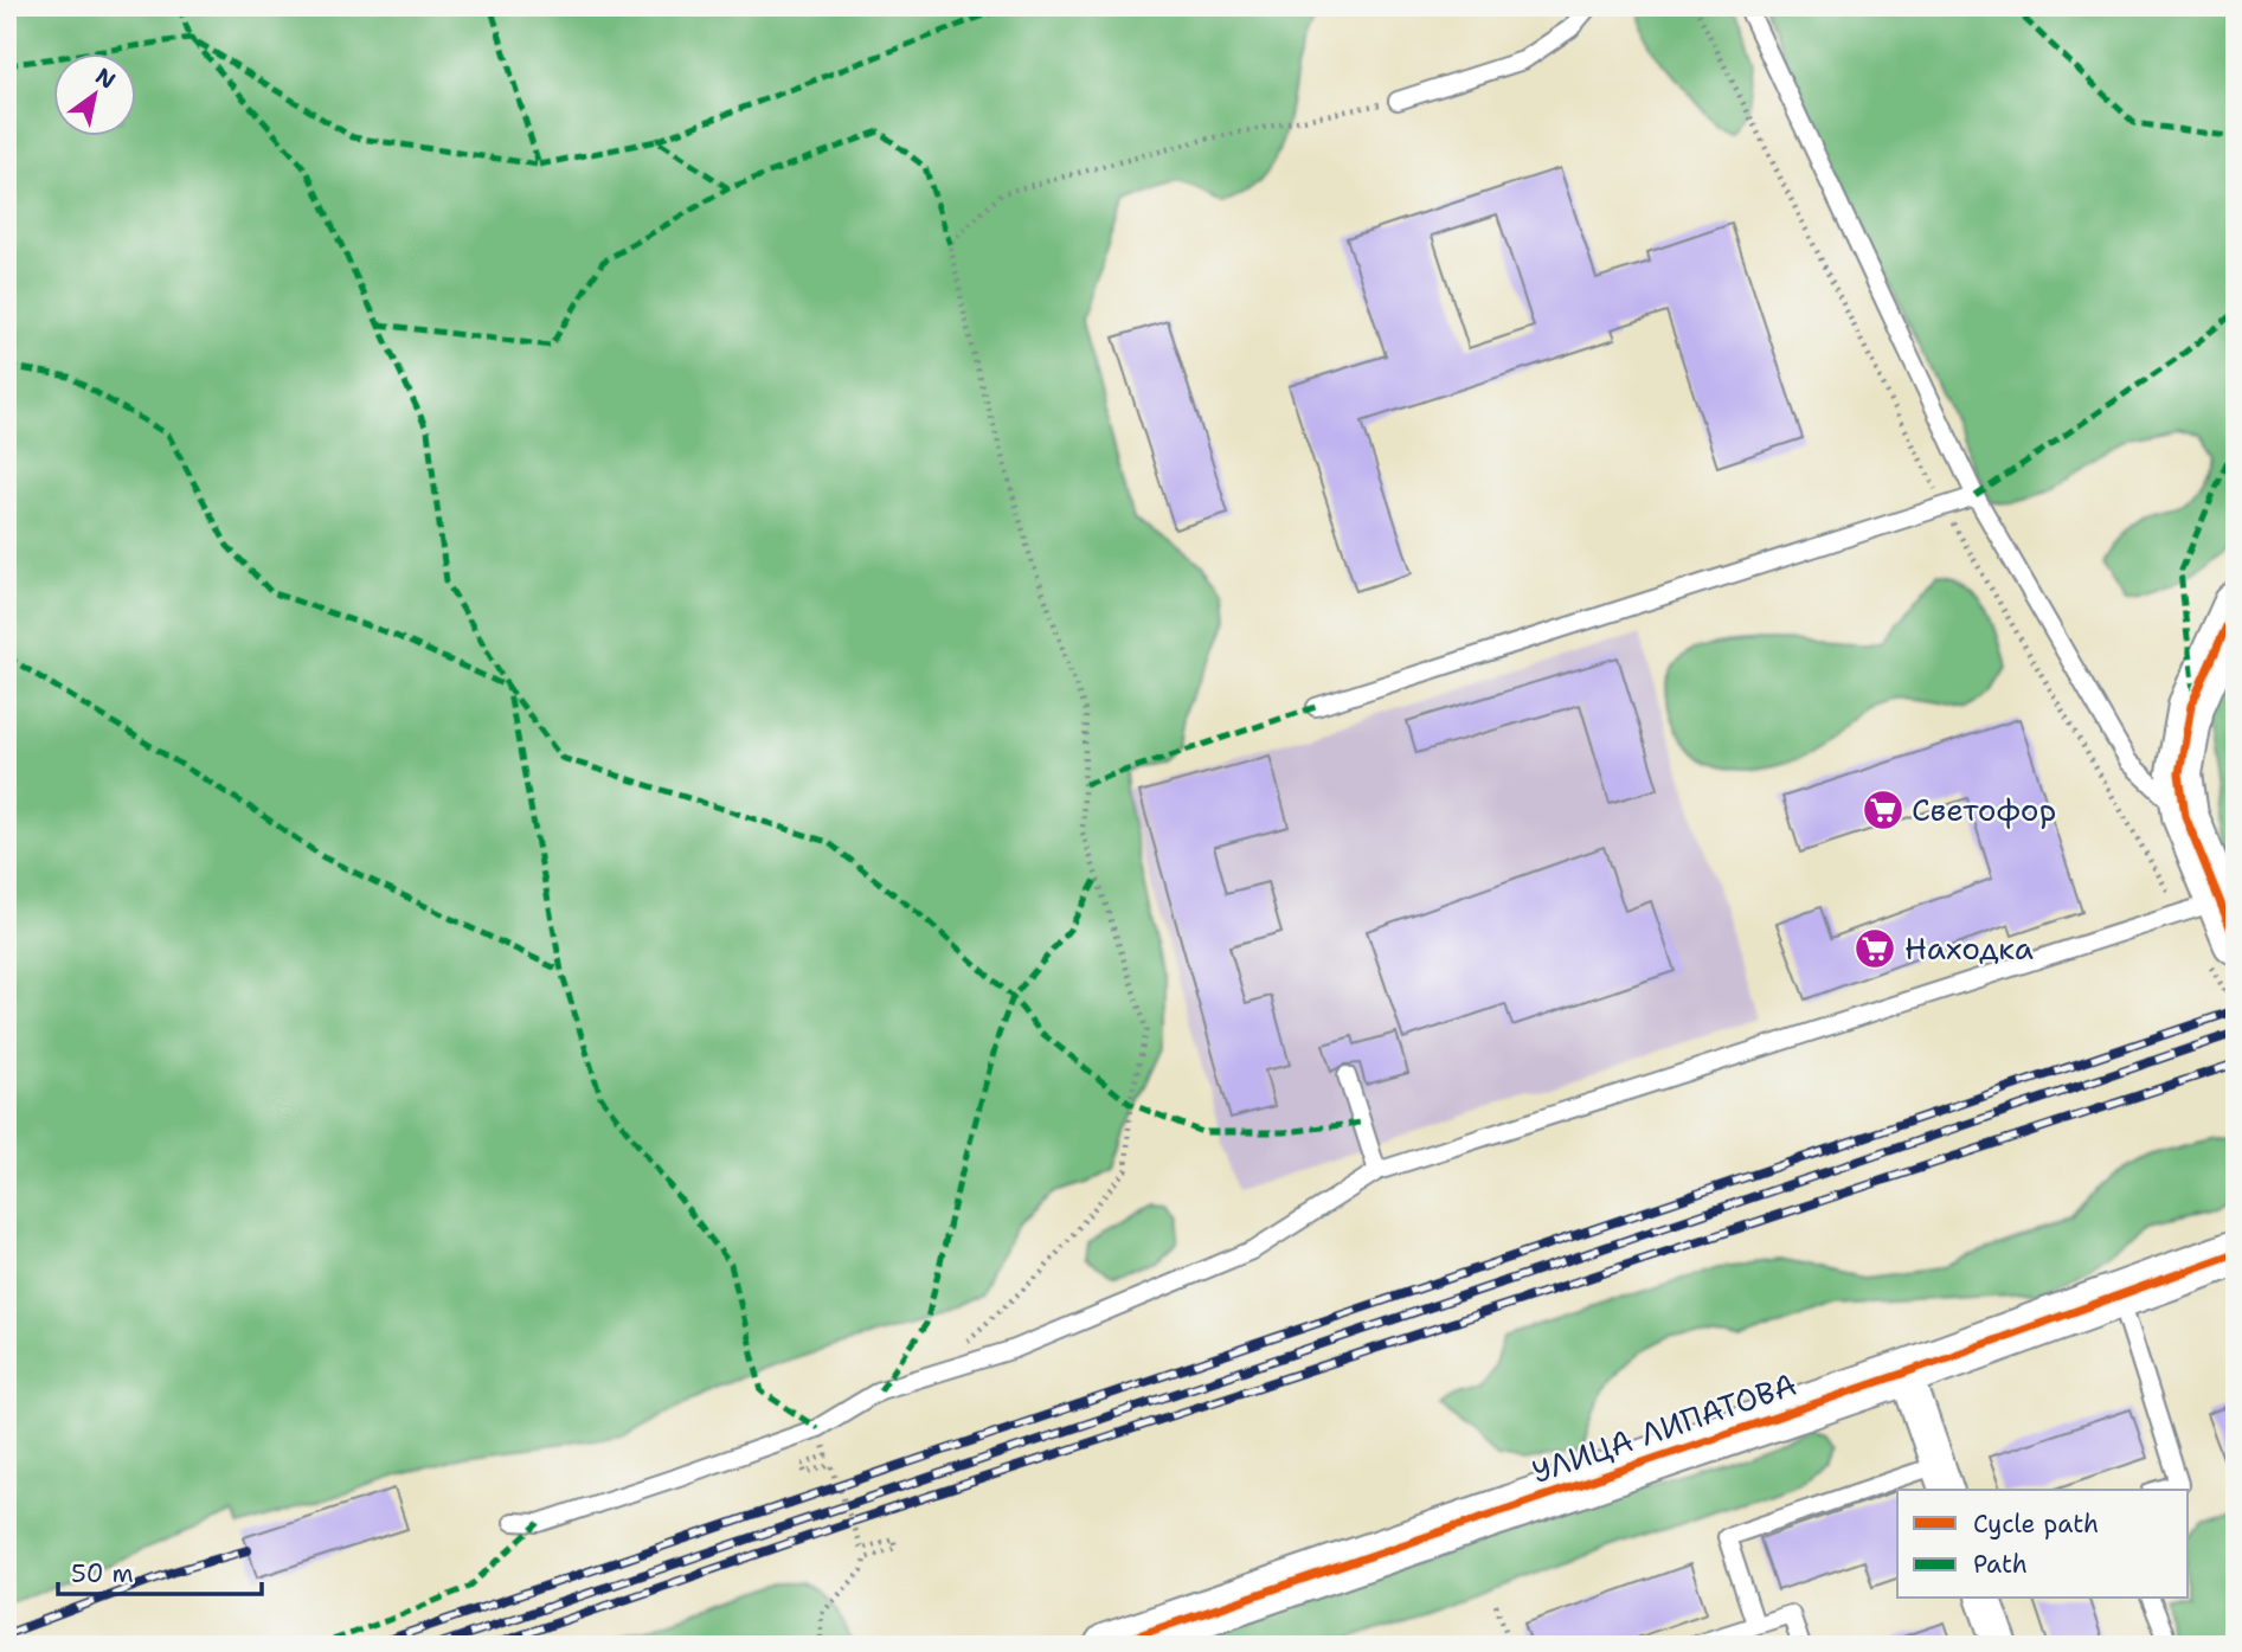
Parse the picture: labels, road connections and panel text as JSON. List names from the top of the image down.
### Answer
{
  "streets": {
    "street": ["УЛИЦА ЛИПАТОВА"]
  },
  "places": {
    "supermarket": ["Светофор", "Находка"]
  },
  "legend": ["Cycle path", "Path"],
  "scale_bar": "50 m",
  "north": "top right"
}
